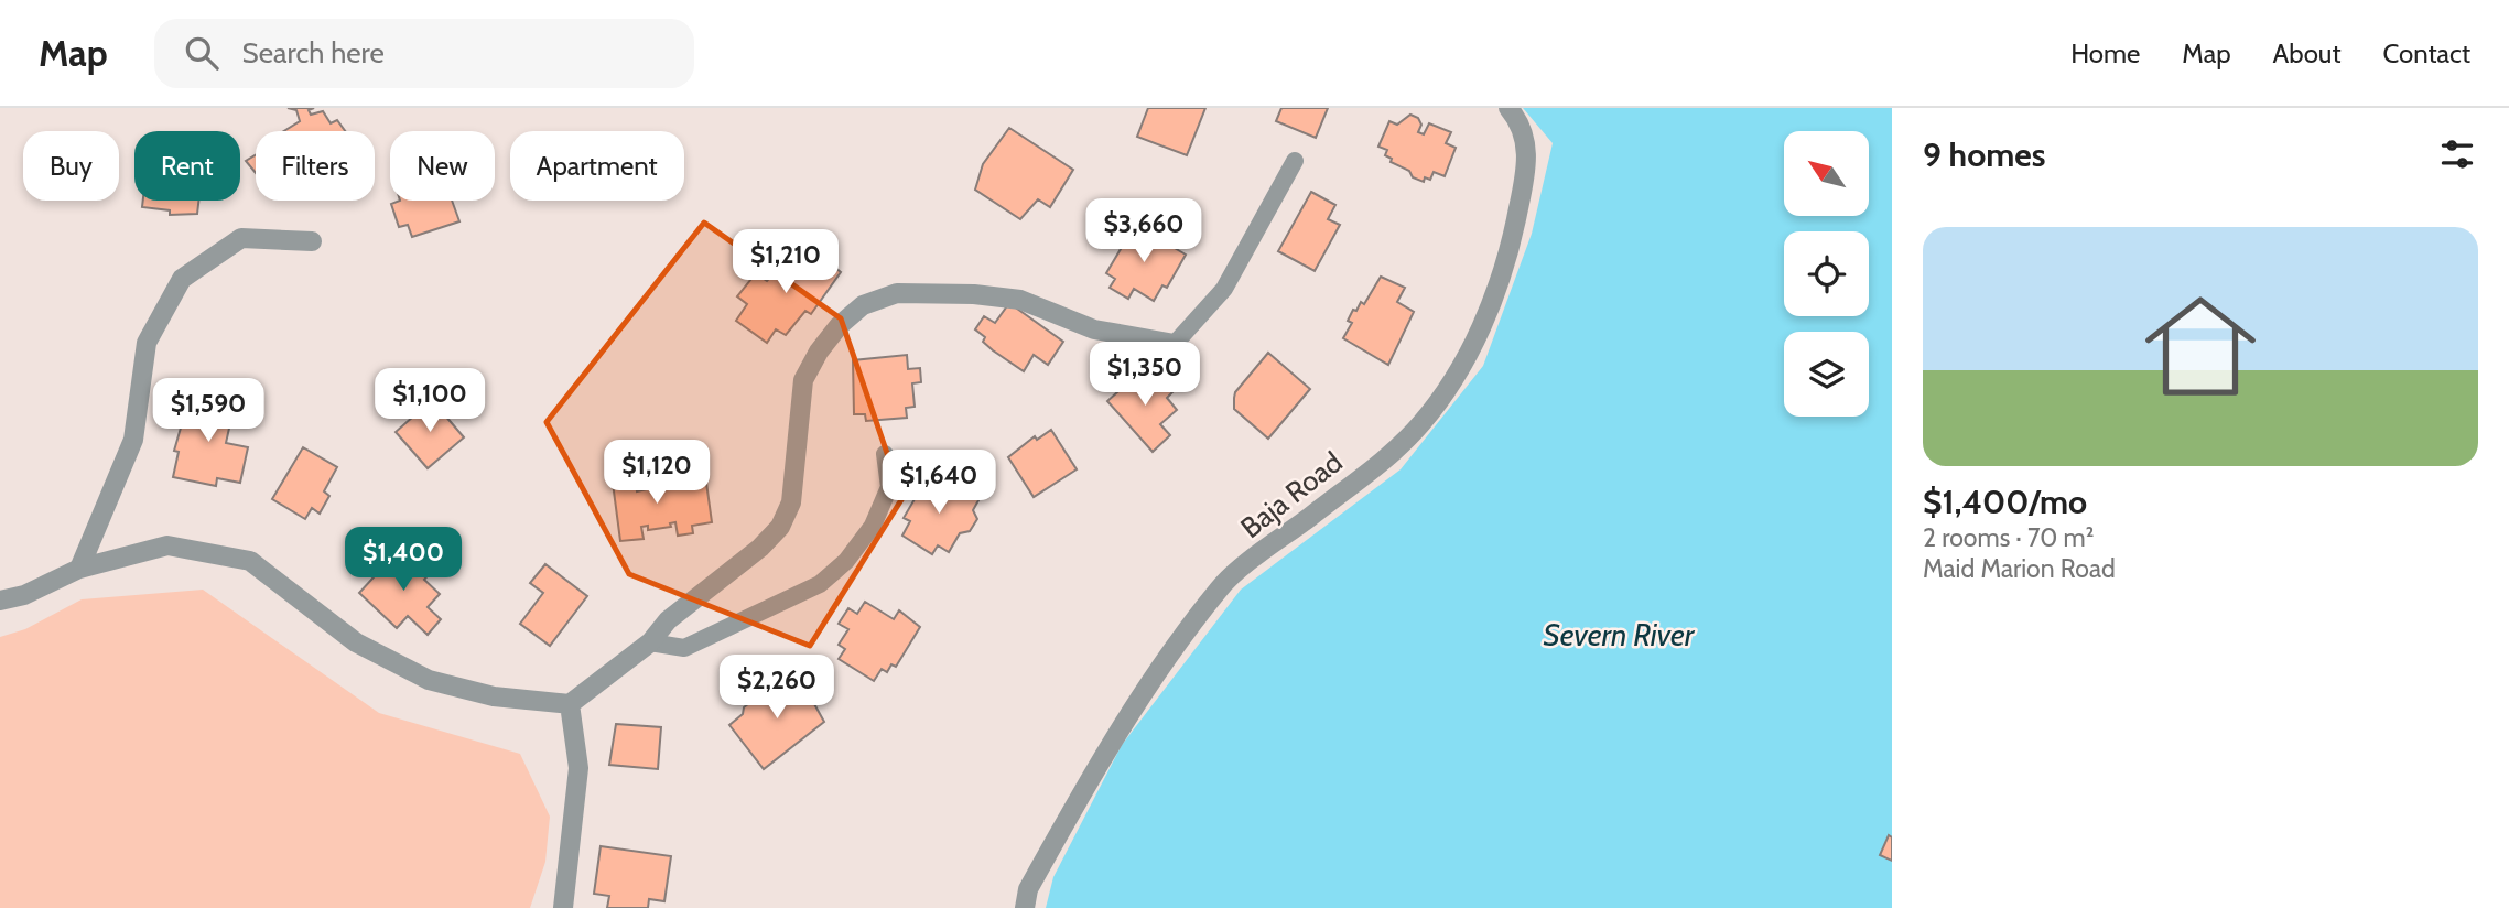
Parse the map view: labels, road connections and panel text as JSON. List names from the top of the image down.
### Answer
{
  "streets": {
    "street": ["Baja Road"]
  },
  "water": ["Severn River"],
  "north": "top left",
  "page": {
    "header": "Map",
    "search": "Search here",
    "nav": [
      "Home",
      "Map",
      "About",
      "Contact"
    ],
    "heading": "9 homes",
    "chip": [
      "Buy",
      "Rent",
      "Filters",
      "New",
      "Apartment"
    ],
    "price": [
      "$3,660",
      "$1,210",
      "$1,350",
      "$1,100",
      "$1,590",
      "$1,120",
      "$1,640",
      "$1,400",
      "$2,260"
    ],
    "list": [
      {
        "name": "$1,400/mo",
        "note": "2 rooms · 70 m² · Maid Marion Road"
      }
    ]
  }
}
